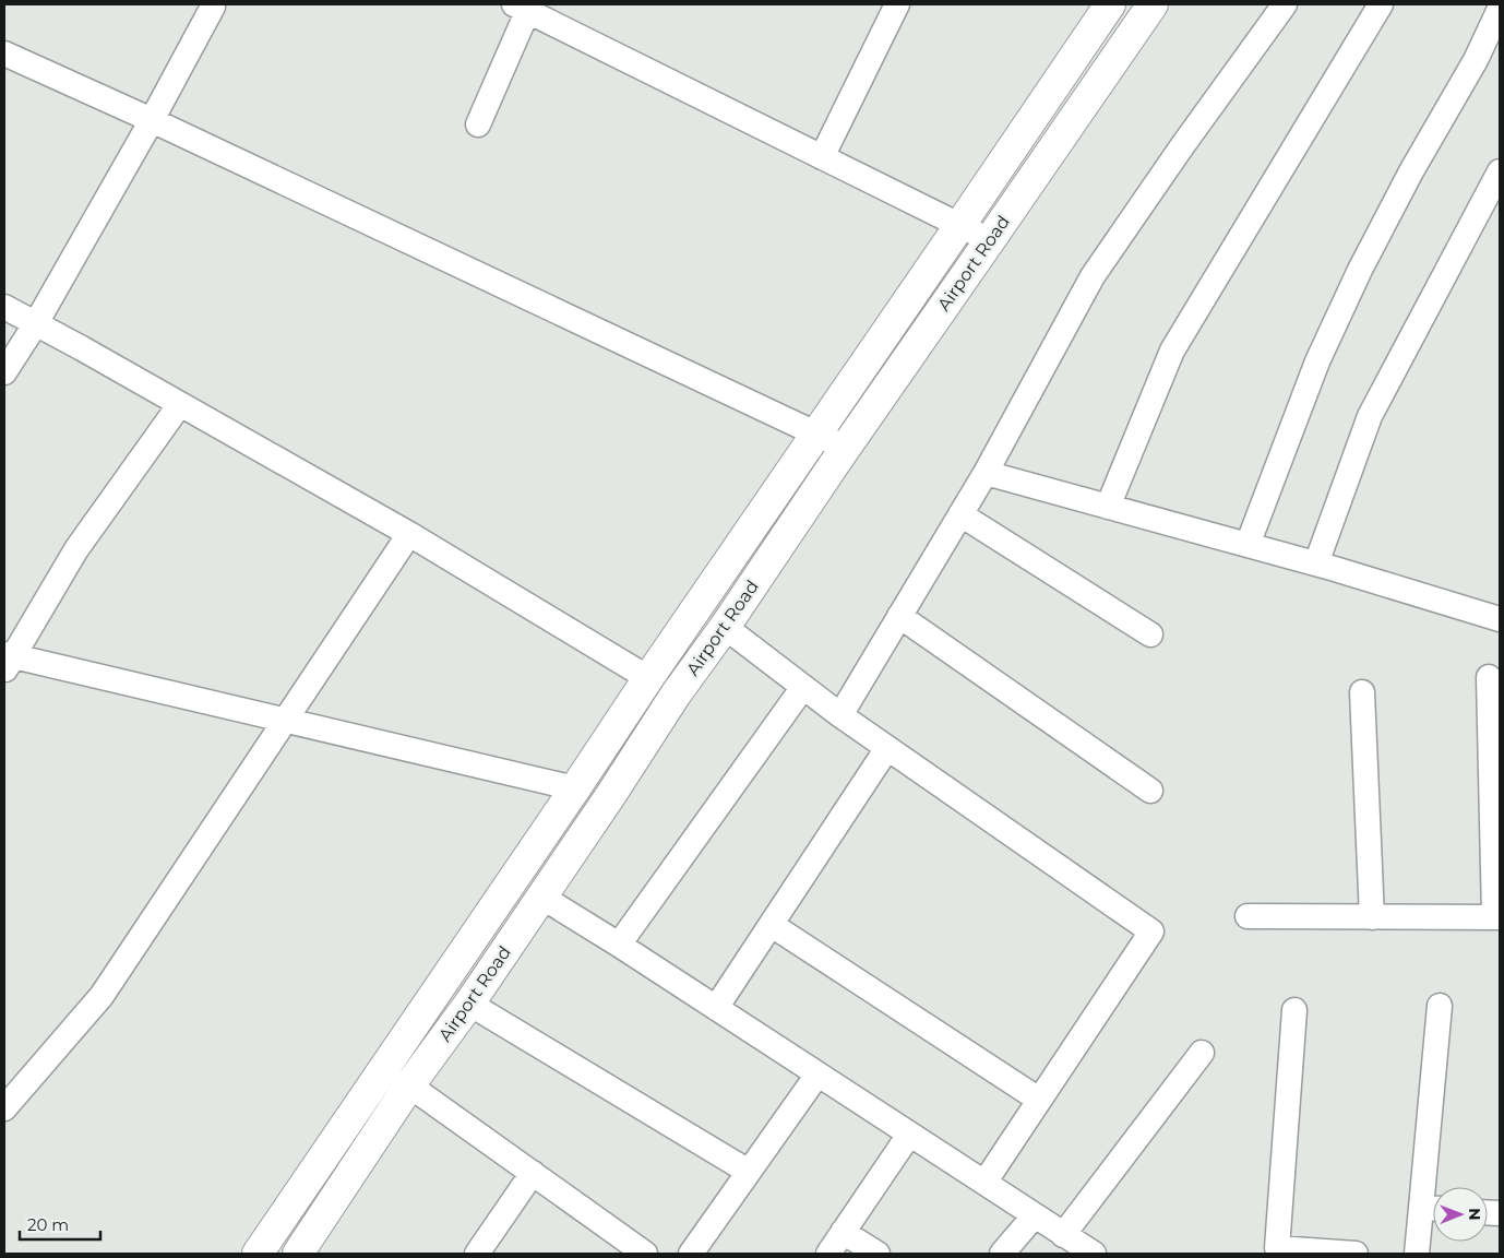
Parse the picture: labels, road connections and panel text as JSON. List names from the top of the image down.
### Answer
{
  "streets": {
    "highway": ["Airport Road"]
  },
  "scale_bar": "20 m",
  "north": "right"
}
